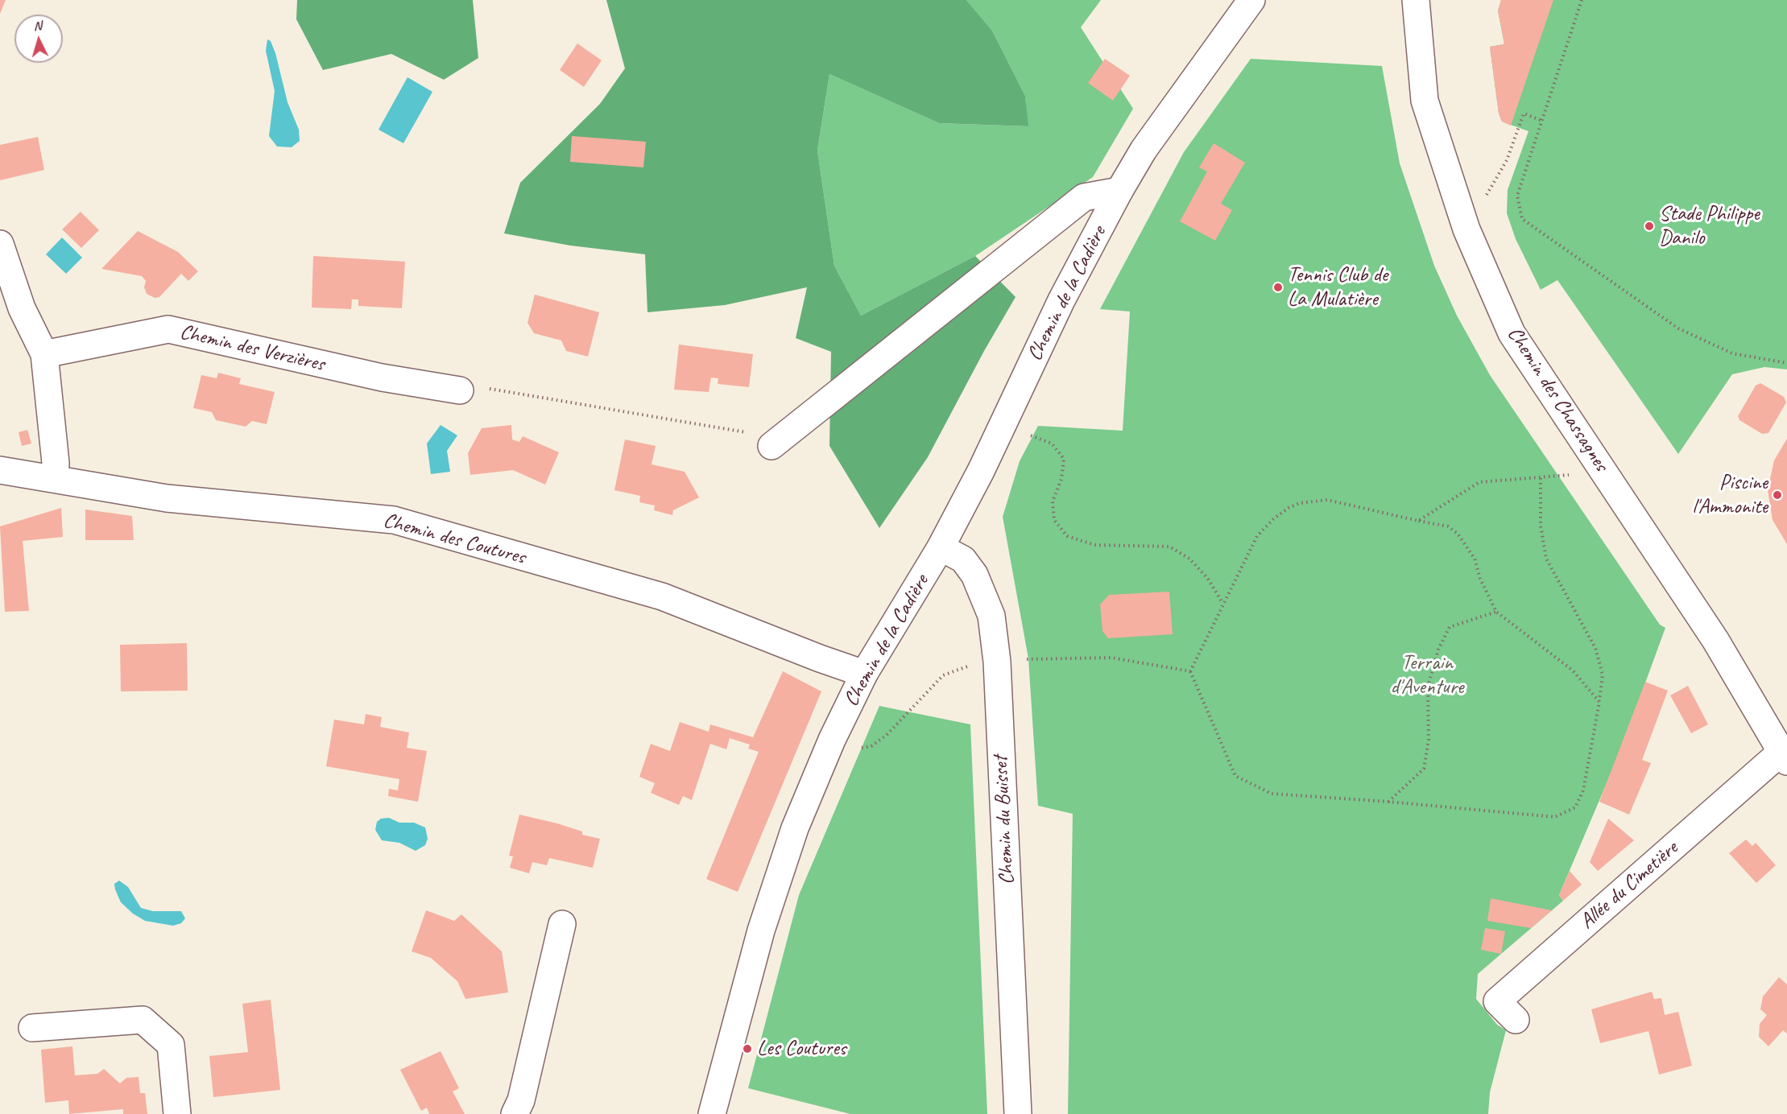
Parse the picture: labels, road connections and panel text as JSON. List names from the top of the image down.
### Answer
{
  "streets": {
    "street": [
      "Chemin de la Cadière",
      "Chemin des Verzières",
      "Chemin des Chassagnes",
      "Chemin des Coutures",
      "Chemin du Buisset",
      "Allée du Cimetière"
    ]
  },
  "crossings": [
    ["Chemin de la Cadière", "Chemin des Coutures"],
    ["Chemin de la Cadière", "Chemin du Buisset"],
    ["Chemin des Chassagnes", "Allée du Cimetière"]
  ],
  "parks": ["Terrain d'Aventure"],
  "places": [
    "Stade Philippe Danilo",
    "Tennis Club de La Mulatière",
    "Piscine l'Ammonite",
    "Les Coutures"
  ],
  "north": "top"
}
